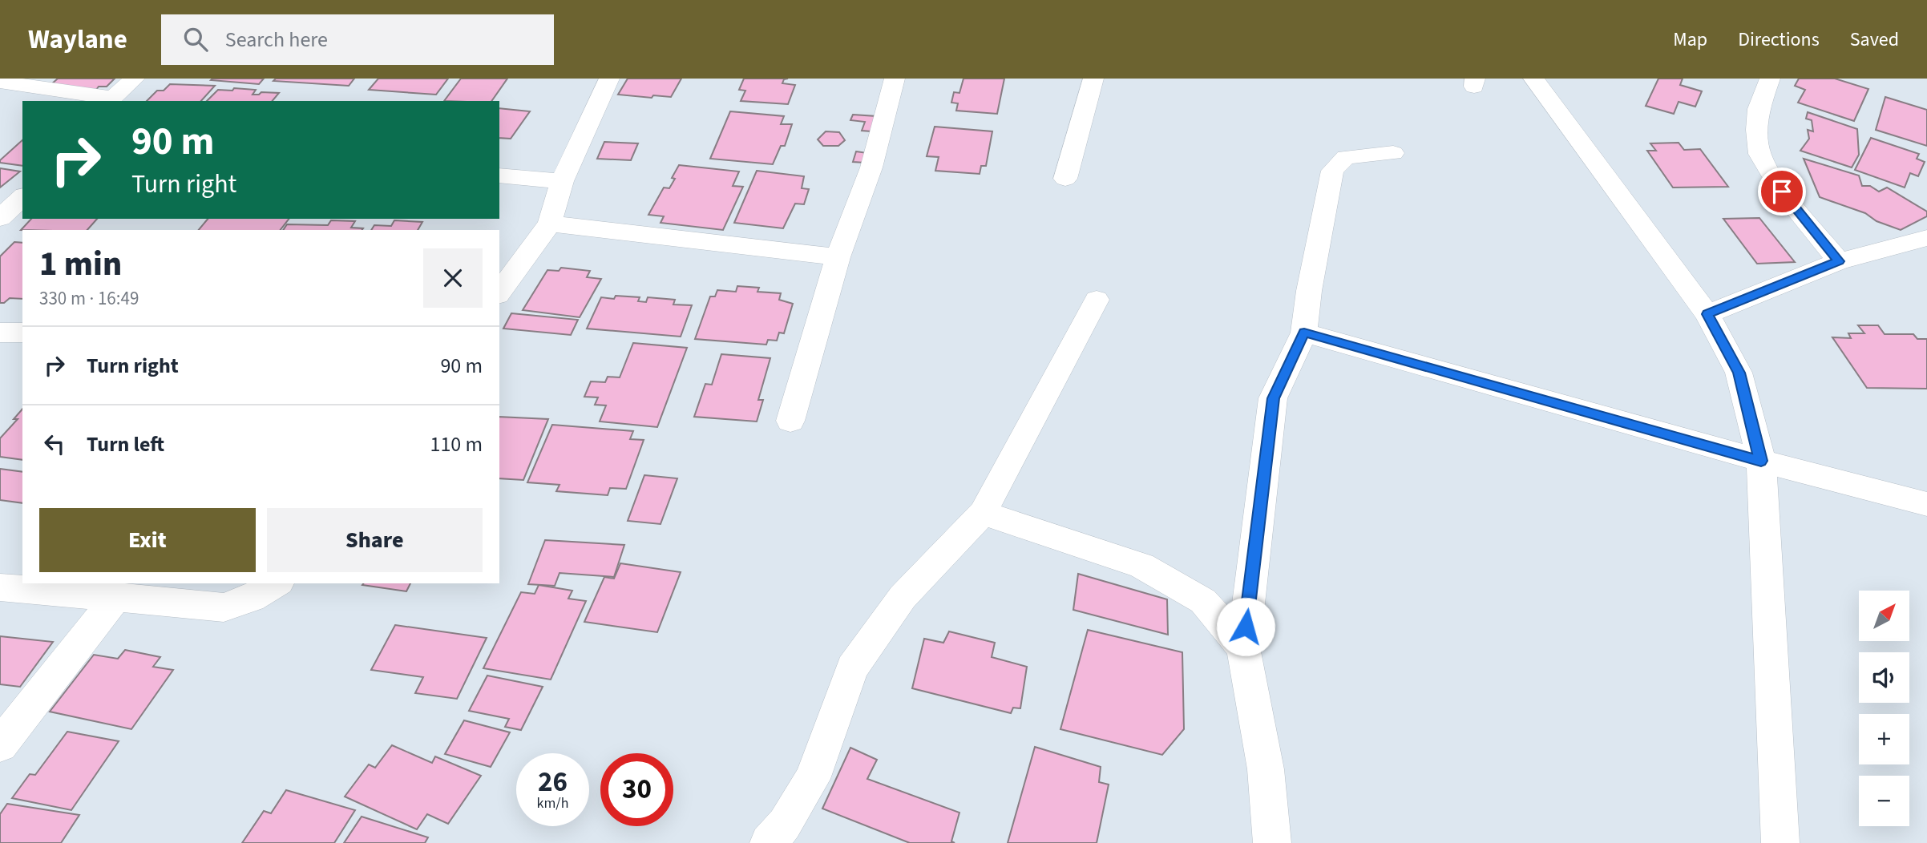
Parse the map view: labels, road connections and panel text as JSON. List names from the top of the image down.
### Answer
{
  "north": "top right",
  "page": {
    "header": "Waylane",
    "search": "Search here",
    "nav": ["Map", "Directions", "Saved"],
    "turn": ["90 m", "Turn right"],
    "heading": ["1 min", "330 m · 16:49"],
    "list": [
      {
        "name": "Turn right",
        "value": "90 m"
      },
      {
        "name": "Turn left",
        "value": "110 m"
      }
    ],
    "buttons": ["Exit", "Share"],
    "map_buttons": ["+", "−"],
    "speed": "26 km/h",
    "limit": "30"
  }
}
